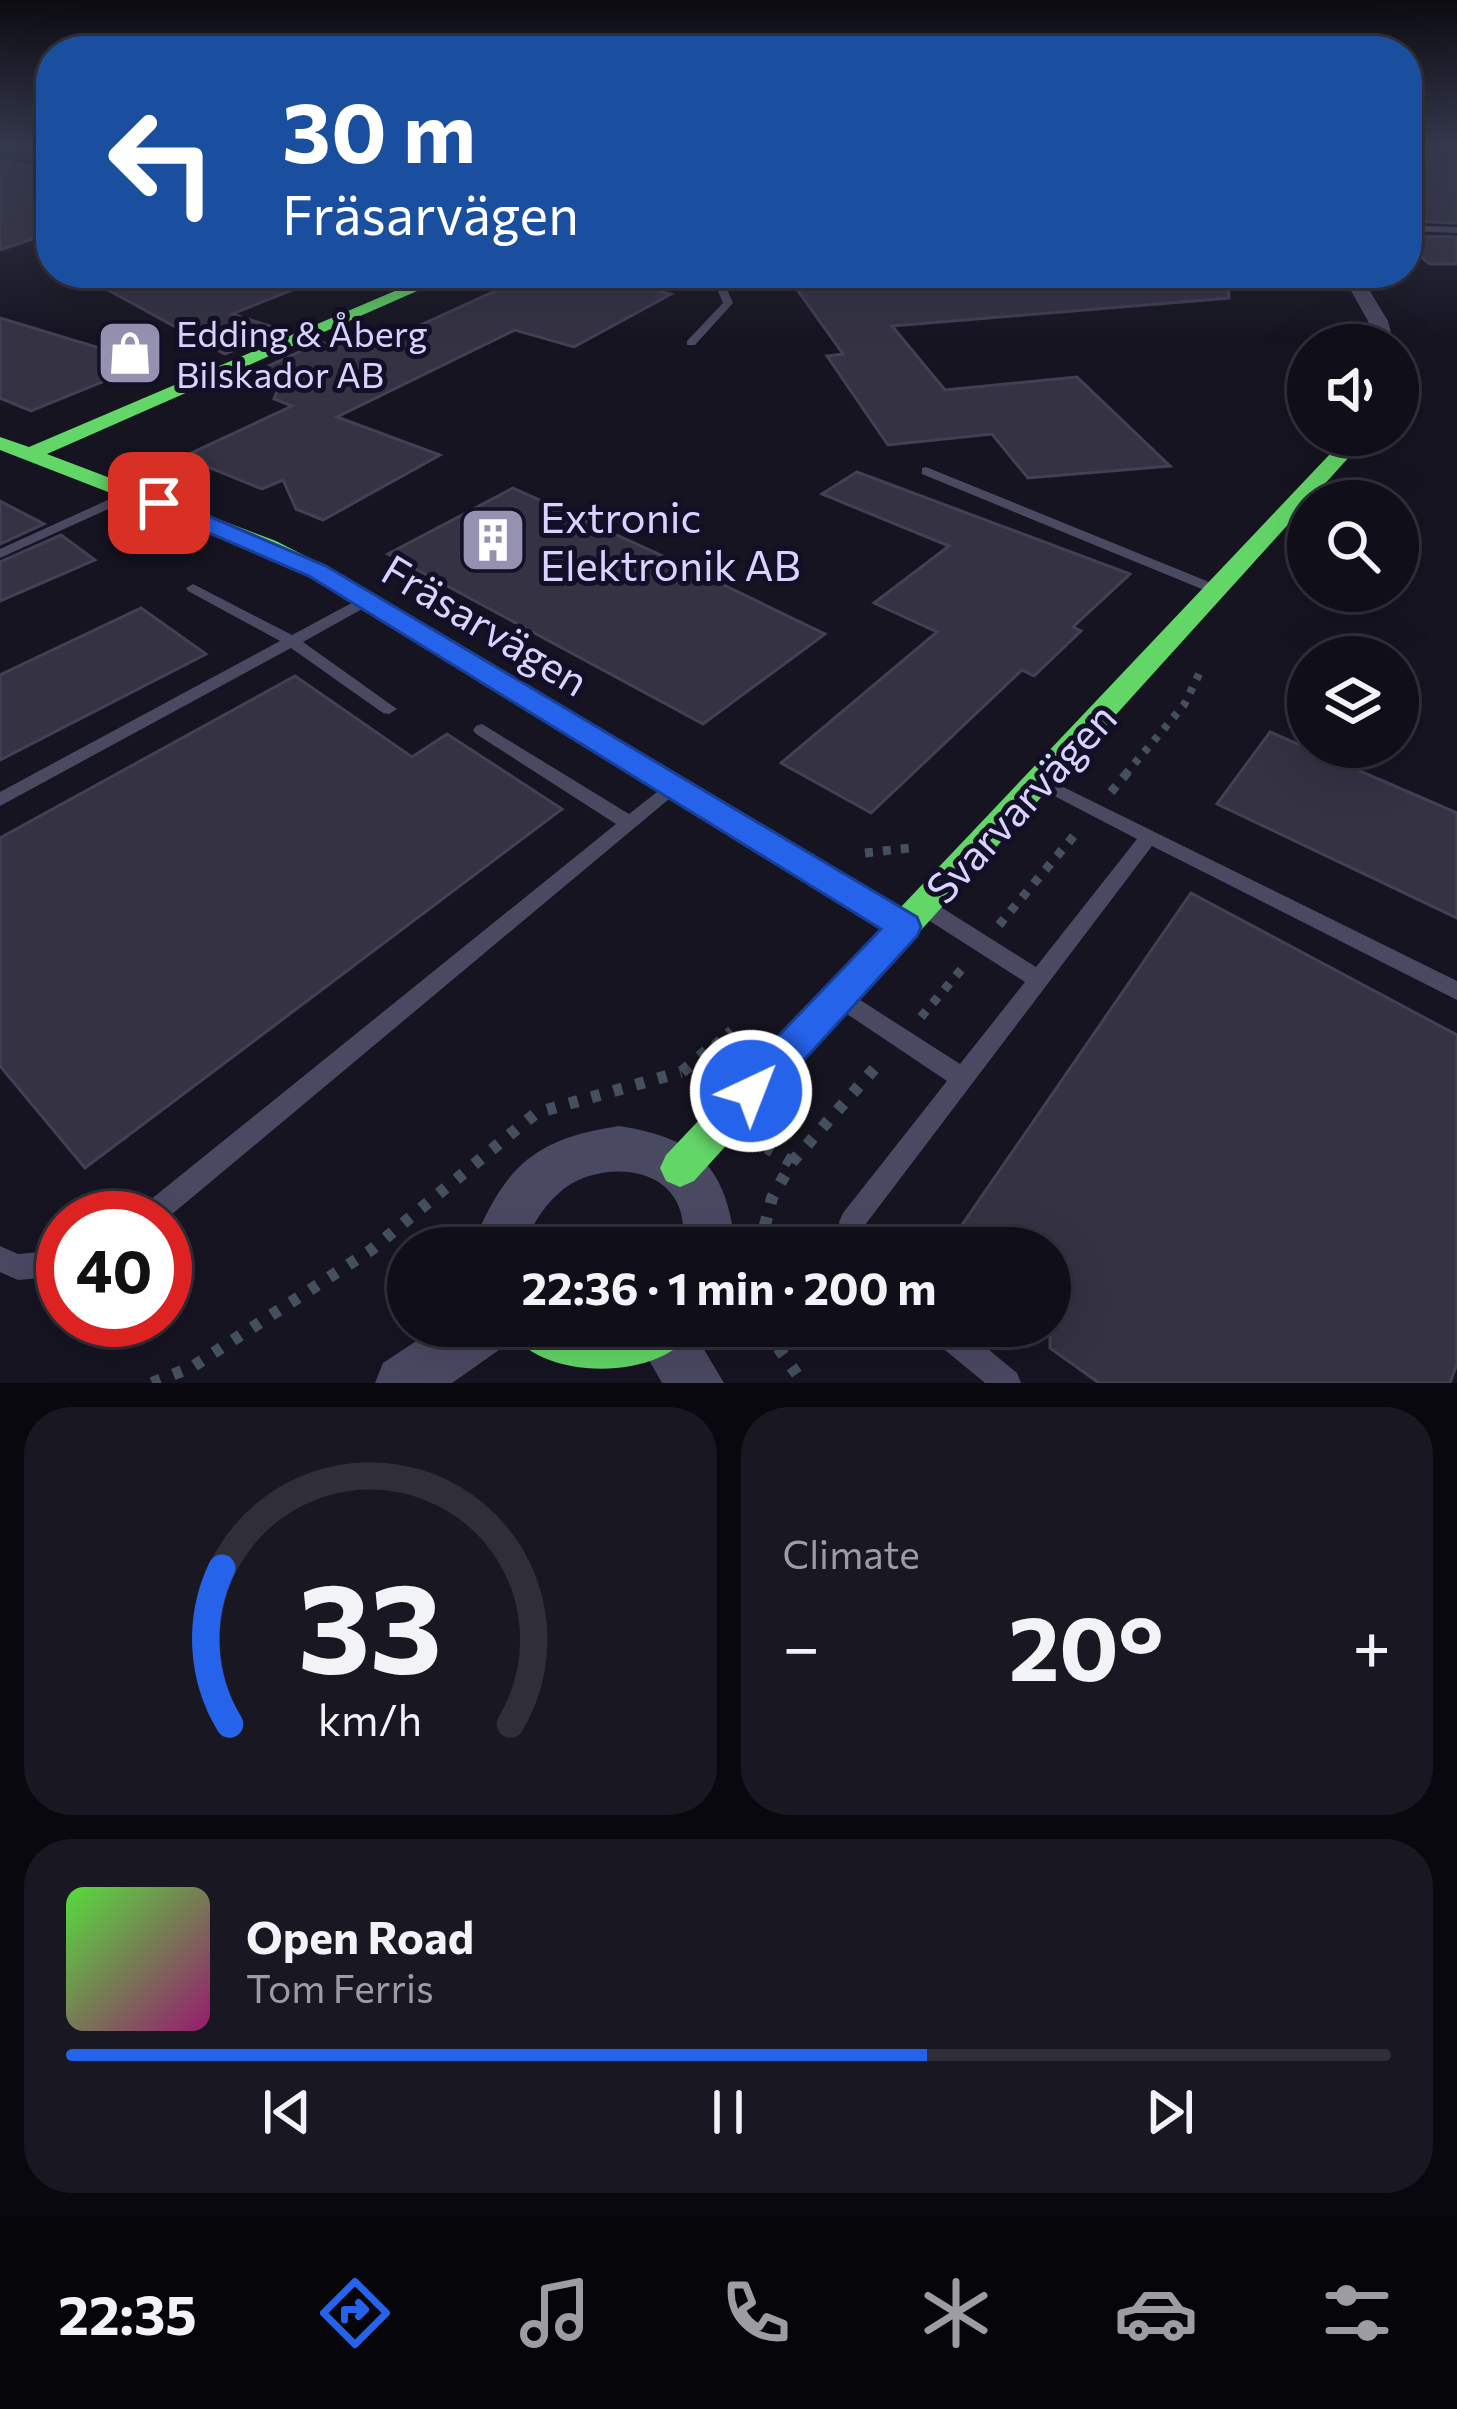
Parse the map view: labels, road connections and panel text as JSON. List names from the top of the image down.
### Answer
{
  "streets": {
    "street": ["Fräsarvägen", "Svarvarvägen"]
  },
  "crossings": [
    ["Fräsarvägen", "Svarvarvägen"]
  ],
  "places": {
    "shop": ["Edding & Åberg Bilskador AB"],
    "building": ["Extronic Elektronik AB"]
  },
  "page": {
    "turn": ["30 m", "Fräsarvägen"],
    "limit": "40",
    "trip": "22:36 · 1 min · 200 m",
    "tile": "Climate",
    "heat": ["−", "20°", "+"],
    "song": ["Open Road", "Tom Ferris"],
    "tabs": "22:35",
    "gauge": ["33", "km/h"]
  }
}
